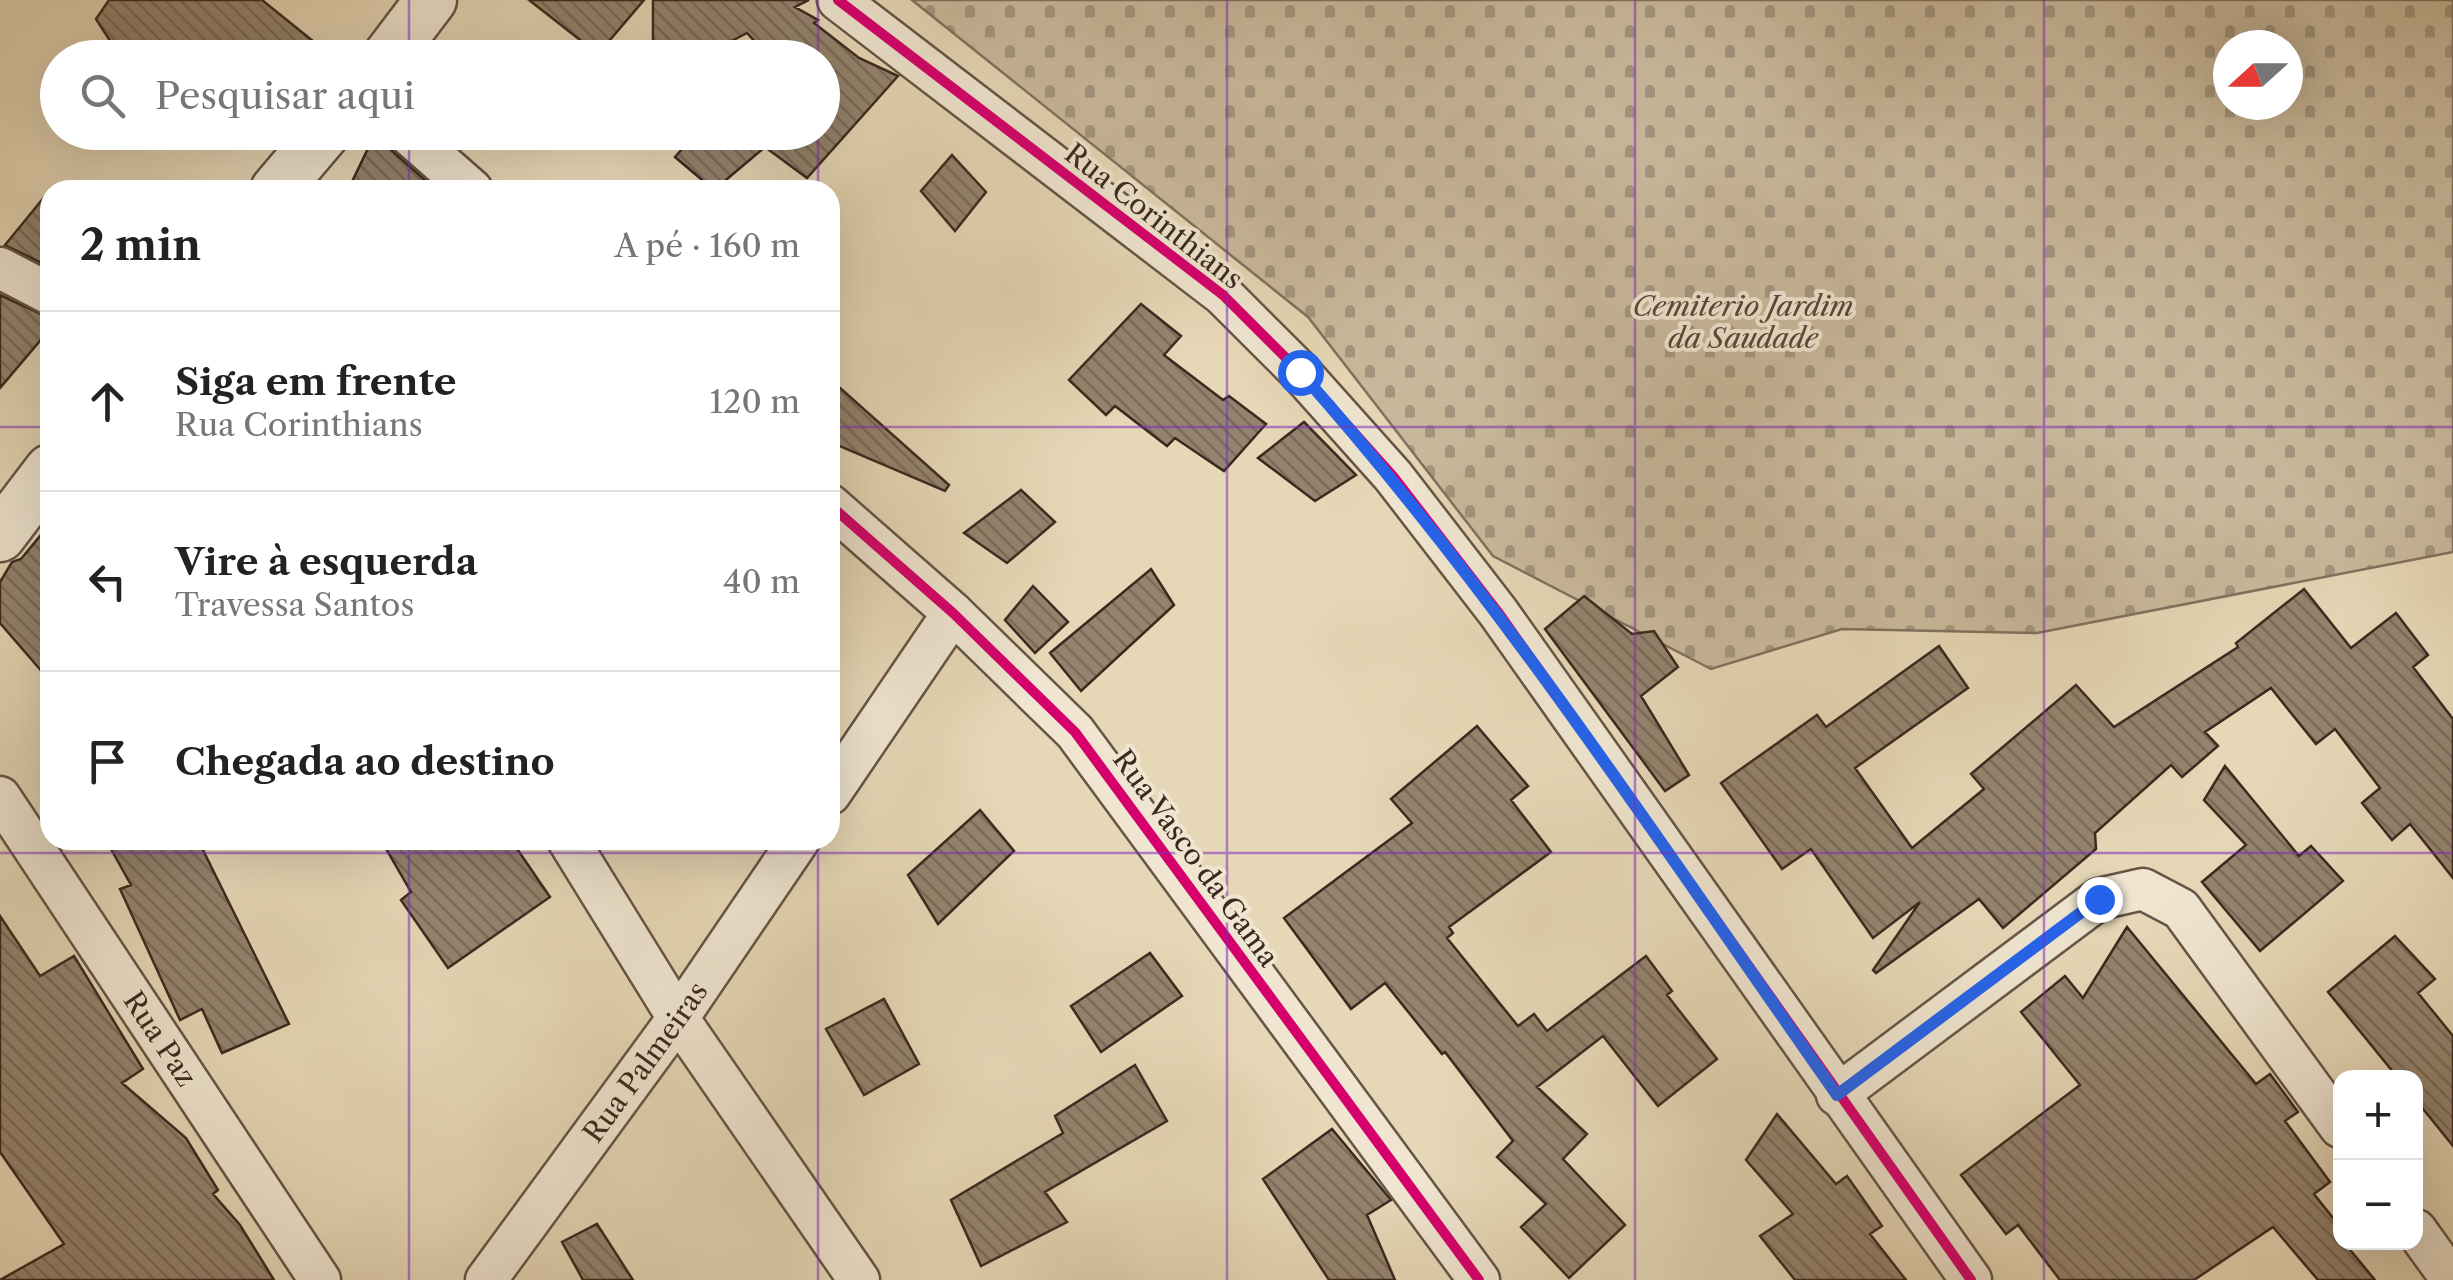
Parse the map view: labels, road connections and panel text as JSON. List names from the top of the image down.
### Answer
{
  "streets": {
    "street": [
      "Rua Corinthians",
      "Rua Vasco da Gama",
      "Rua Paz",
      "Rua Palmeiras"
    ]
  },
  "parks": ["Cemiterio Jardim da Saudade"],
  "north": "left",
  "page": {
    "search": "Pesquisar aqui",
    "heading": ["2 min", "A pé · 160 m"],
    "list": [
      ["Siga em frente", "Rua Corinthians", "120 m"],
      ["Vire à esquerda", "Travessa Santos", "40 m"],
      "Chegada ao destino"
    ],
    "map_buttons": ["+", "−"]
  }
}
